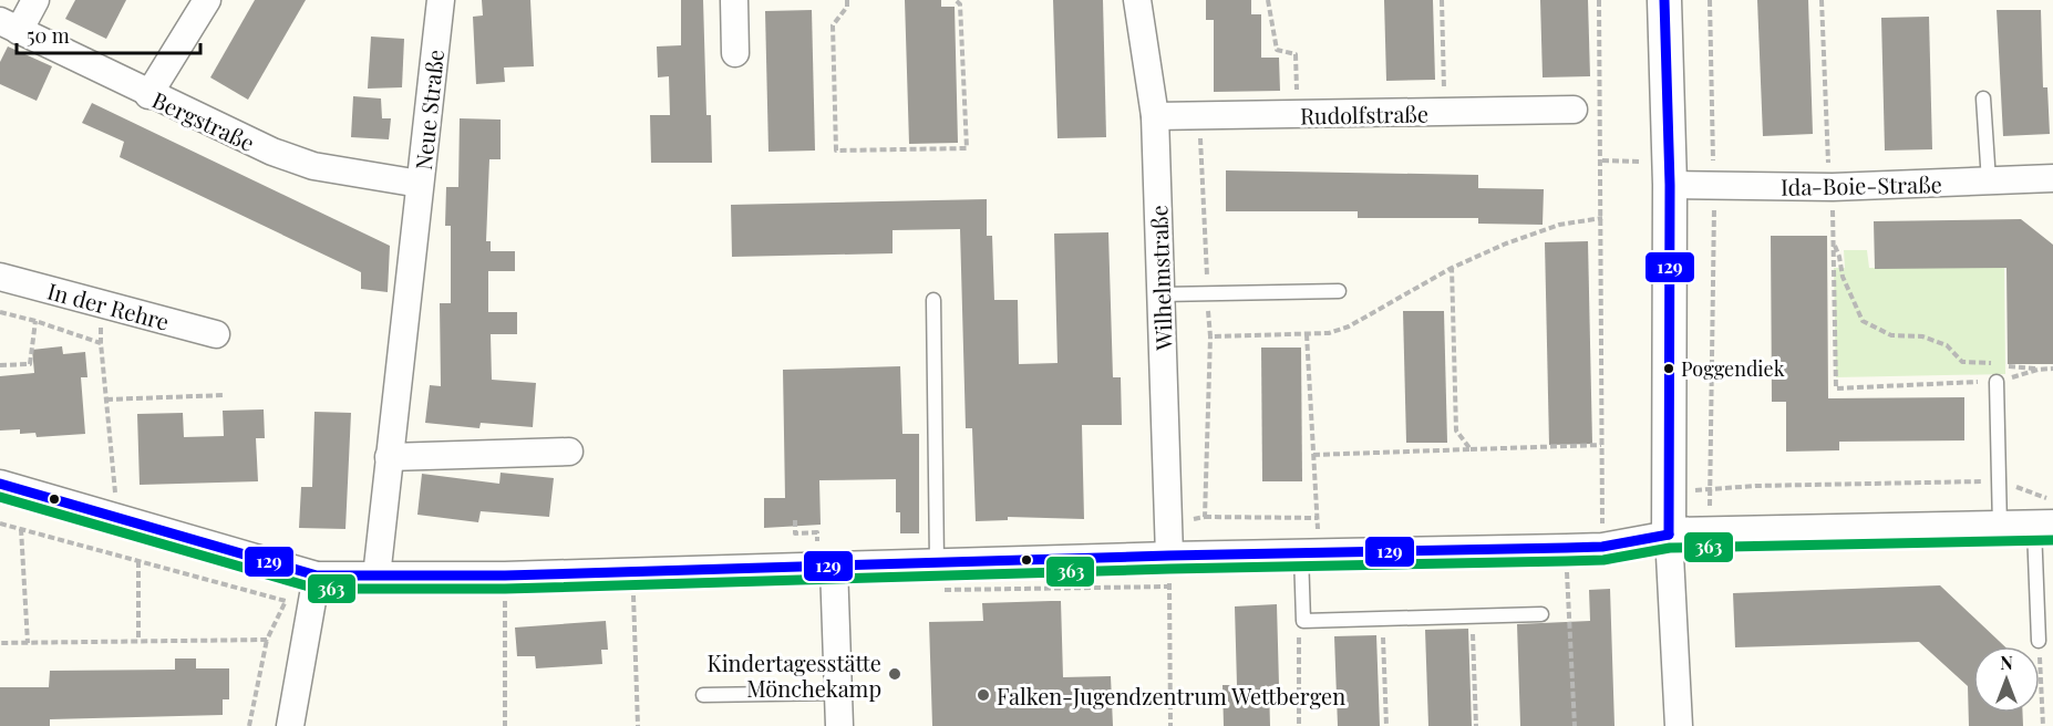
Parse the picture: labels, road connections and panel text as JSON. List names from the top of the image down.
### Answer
{
  "streets": {
    "street": [
      "Neue Straße",
      "Rudolfstraße",
      "Bergstraße",
      "Ida-Boie-Straße",
      "Wilhelmstraße",
      "In der Rehre"
    ]
  },
  "crossings": [
    ["Neue Straße", "Bergstraße"],
    ["Rudolfstraße", "Wilhelmstraße"]
  ],
  "places": ["Poggendiek", "Kindertagesstätte Mönchekamp", "Falken-Jugendzentrum Wettbergen"],
  "lines": ["transit line 129", "transit line 363"],
  "scale_bar": "50 m",
  "north": "top"
}
